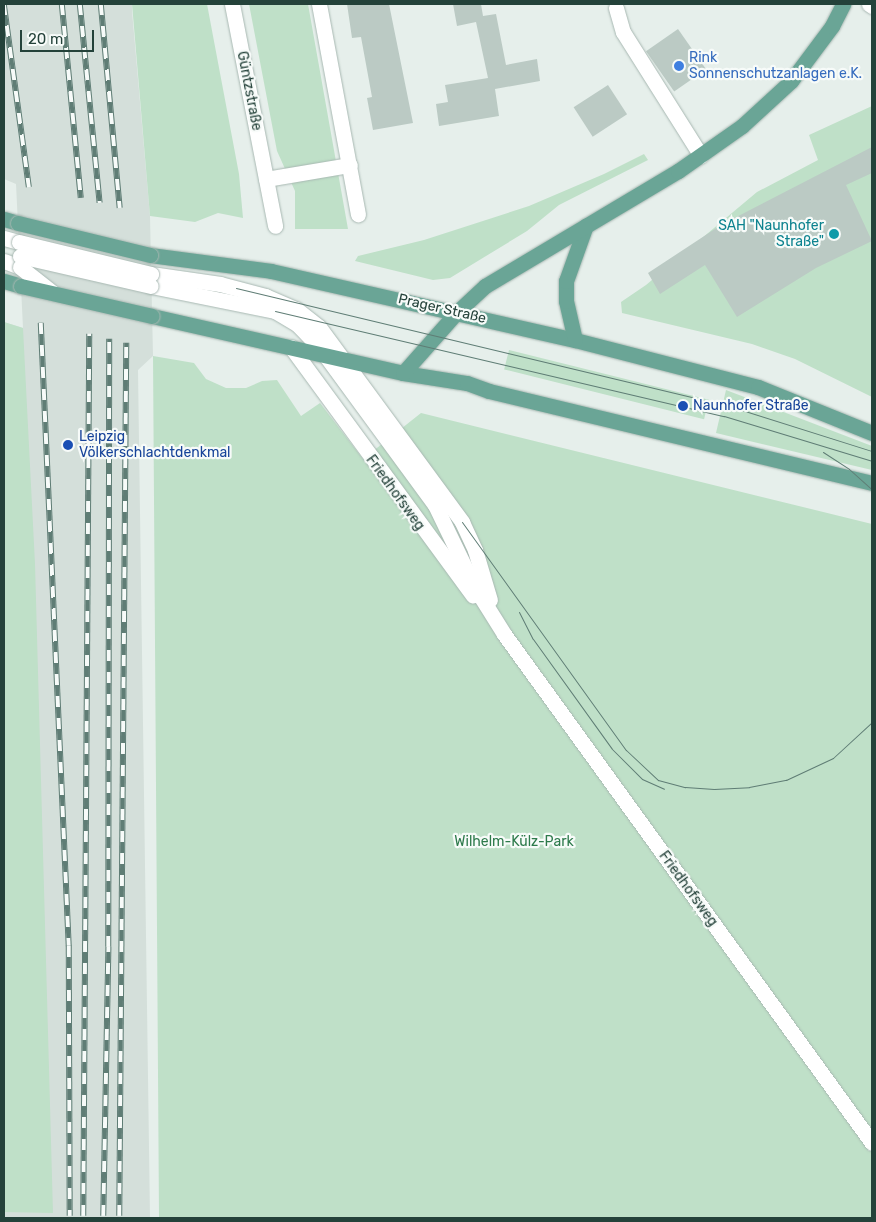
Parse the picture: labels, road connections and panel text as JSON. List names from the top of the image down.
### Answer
{
  "streets": {
    "main road": ["Prager Straße"],
    "street": ["Güntzstraße", "Friedhofsweg"]
  },
  "parks": ["Wilhelm-Külz-Park"],
  "places": [
    "Rink Sonnenschutzanlagen e.K.",
    "SAH \"Naunhofer Straße\"",
    "Naunhofer Straße",
    "Leipzig Völkerschlachtdenkmal"
  ],
  "scale_bar": "20 m"
}
